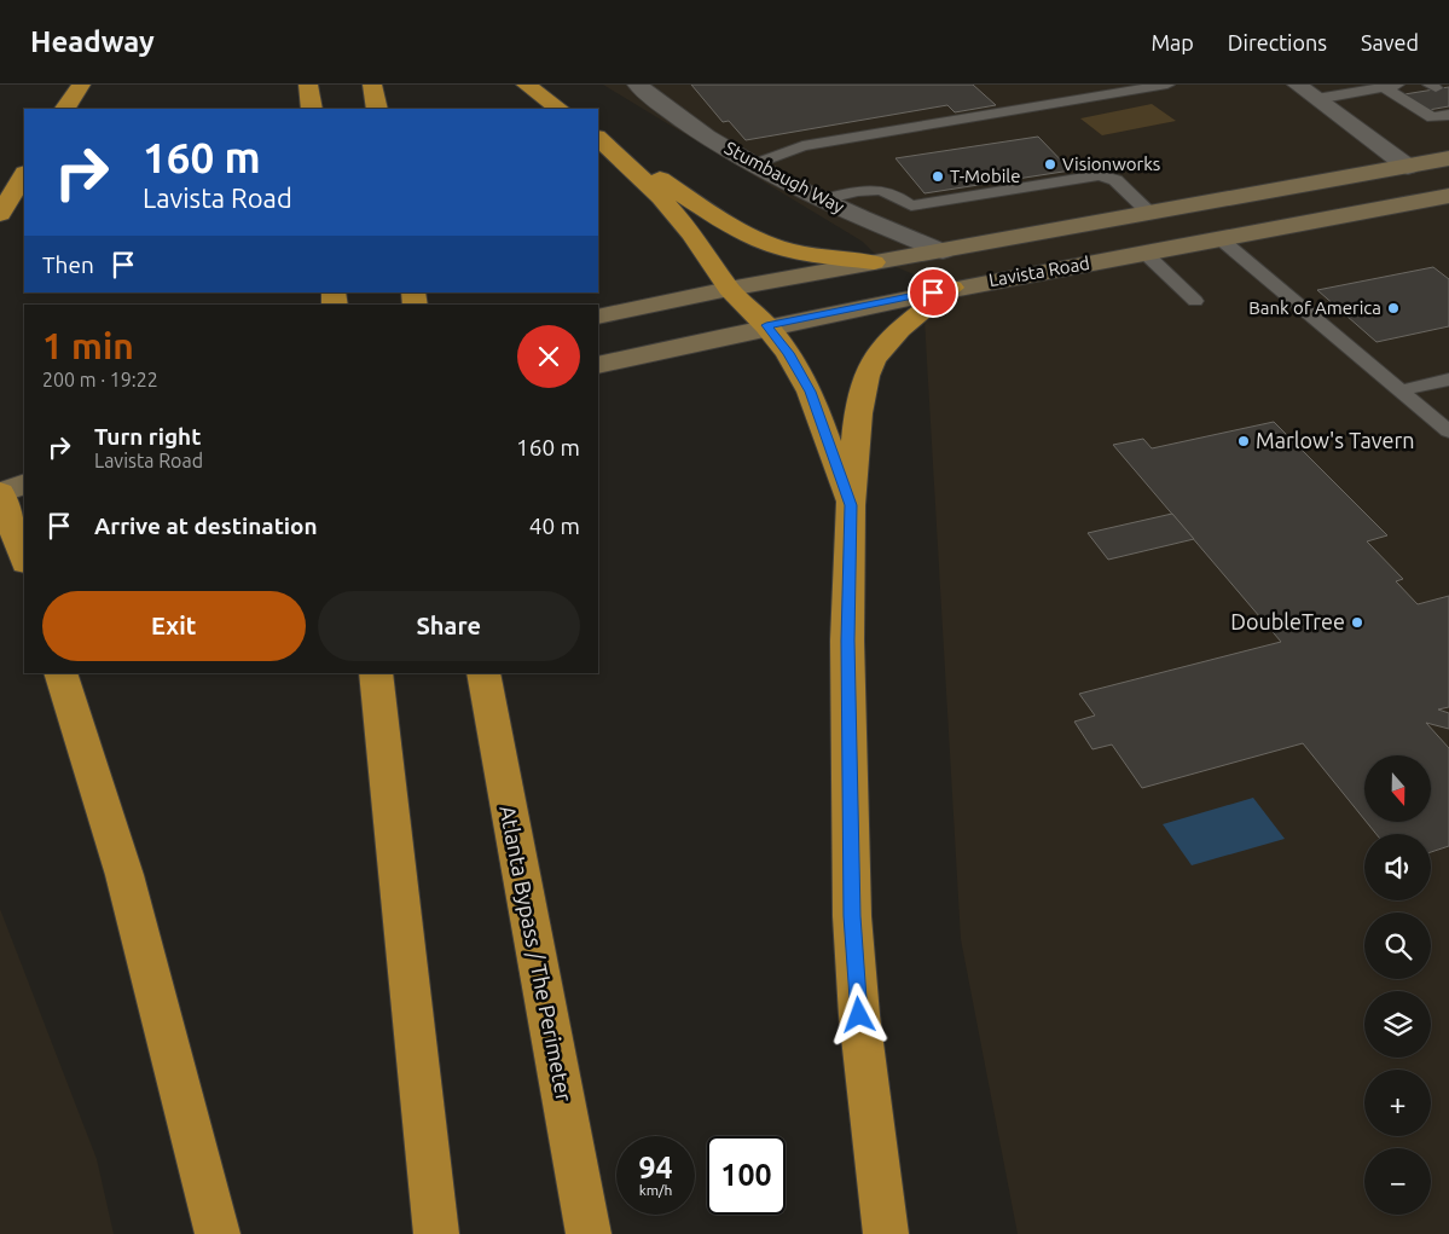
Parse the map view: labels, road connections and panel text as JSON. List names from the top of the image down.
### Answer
{
  "streets": {
    "highway": ["Atlanta Bypass / The Perimeter"],
    "main road": ["Lavista Road"],
    "street": ["Stumbaugh Way"]
  },
  "crossings": [
    ["Stumbaugh Way", "Lavista Road"]
  ],
  "places": [
    "Visionworks",
    "T-Mobile",
    "Bank of America",
    "Marlow's Tavern",
    "DoubleTree"
  ],
  "north": "bottom",
  "page": {
    "header": "Headway",
    "nav": ["Map", "Directions", "Saved"],
    "turn": ["160 m", "Lavista Road"],
    "then": "Then",
    "heading": ["1 min", "200 m · 19:22"],
    "list": [
      {
        "name": "Turn right",
        "note": "Lavista Road",
        "value": "160 m"
      },
      {
        "name": "Arrive at destination",
        "value": "40 m"
      }
    ],
    "buttons": ["Exit", "Share"],
    "map_buttons": ["+", "−"],
    "speed": "94 km/h",
    "limit": "100"
  }
}
